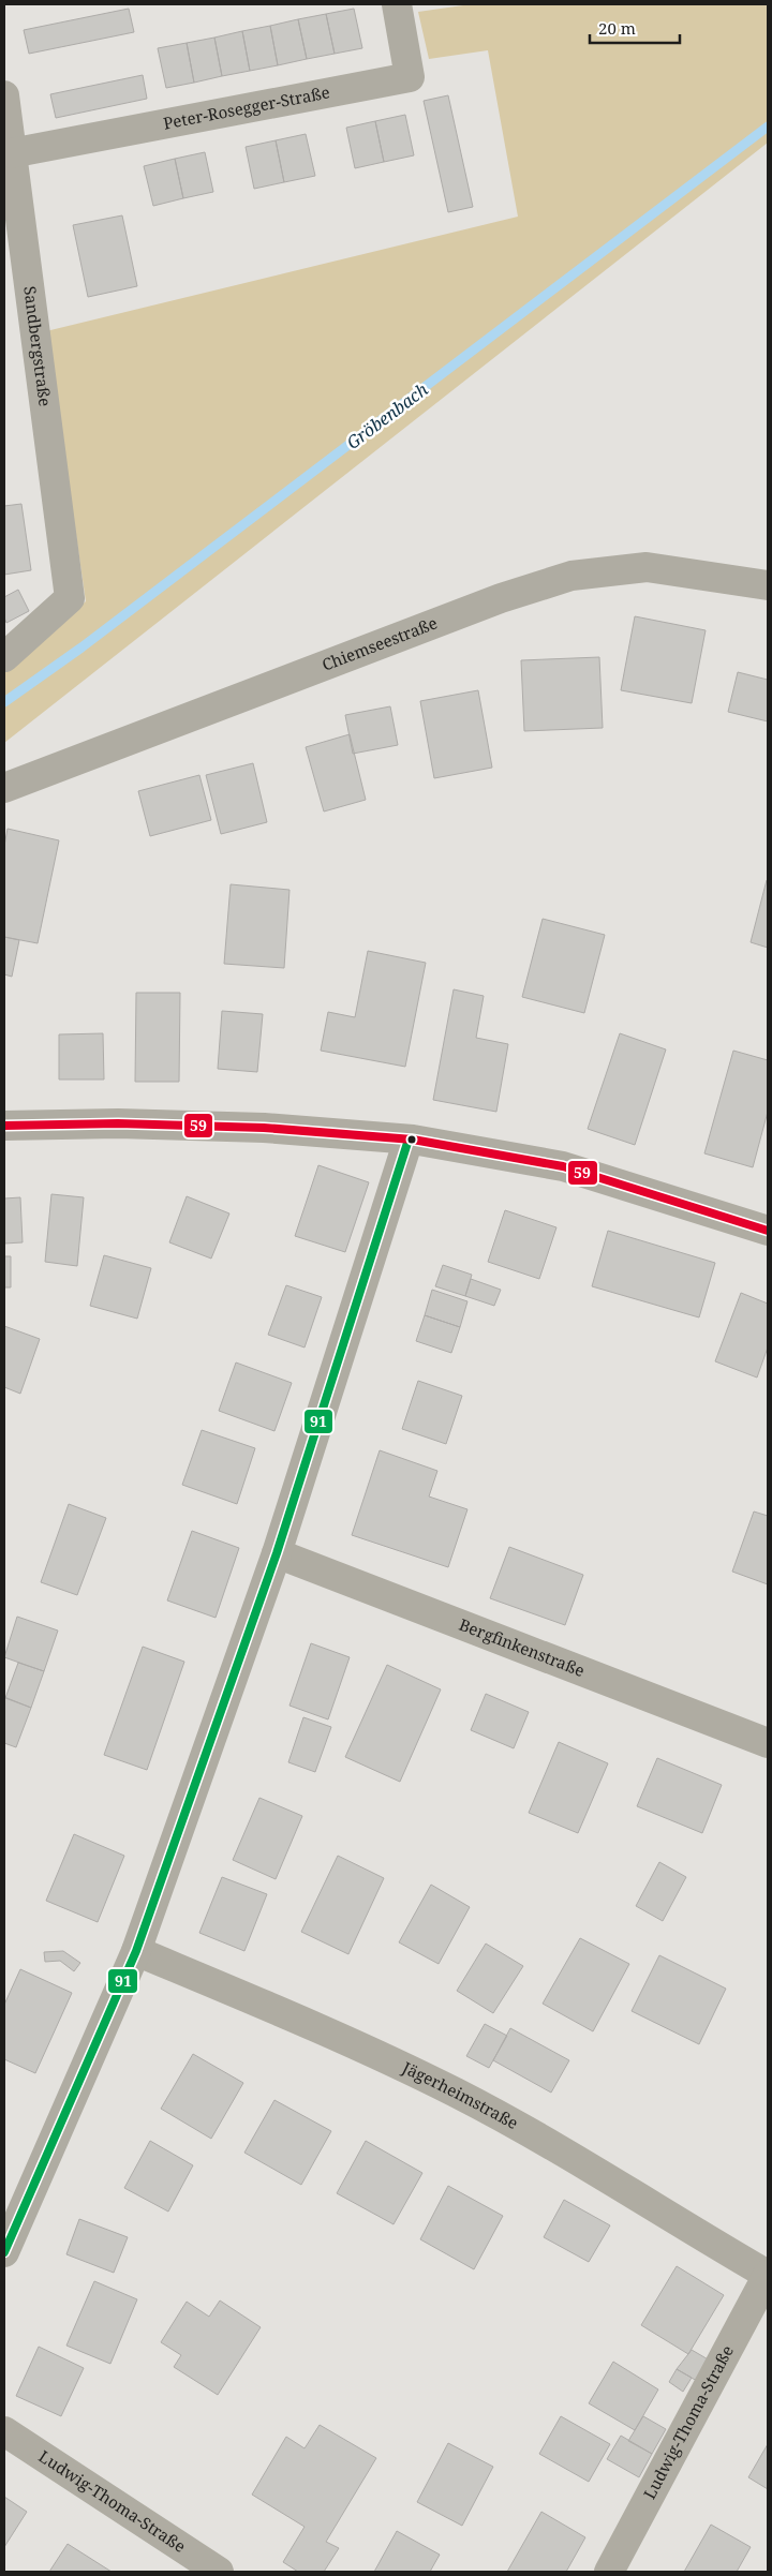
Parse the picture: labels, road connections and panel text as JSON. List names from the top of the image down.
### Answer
{
  "streets": {
    "street": [
      "Peter-Rosegger-Straße",
      "Sandbergstraße",
      "Chiemseestraße",
      "Bergfinkenstraße",
      "Jägerheimstraße",
      "Ludwig-Thoma-Straße"
    ]
  },
  "crossings": [
    ["Peter-Rosegger-Straße", "Sandbergstraße"],
    ["Jägerheimstraße", "Ludwig-Thoma-Straße"]
  ],
  "water": ["Gröbenbach"],
  "lines": ["transit line 59", "transit line 91"],
  "scale_bar": "20 m"
}
